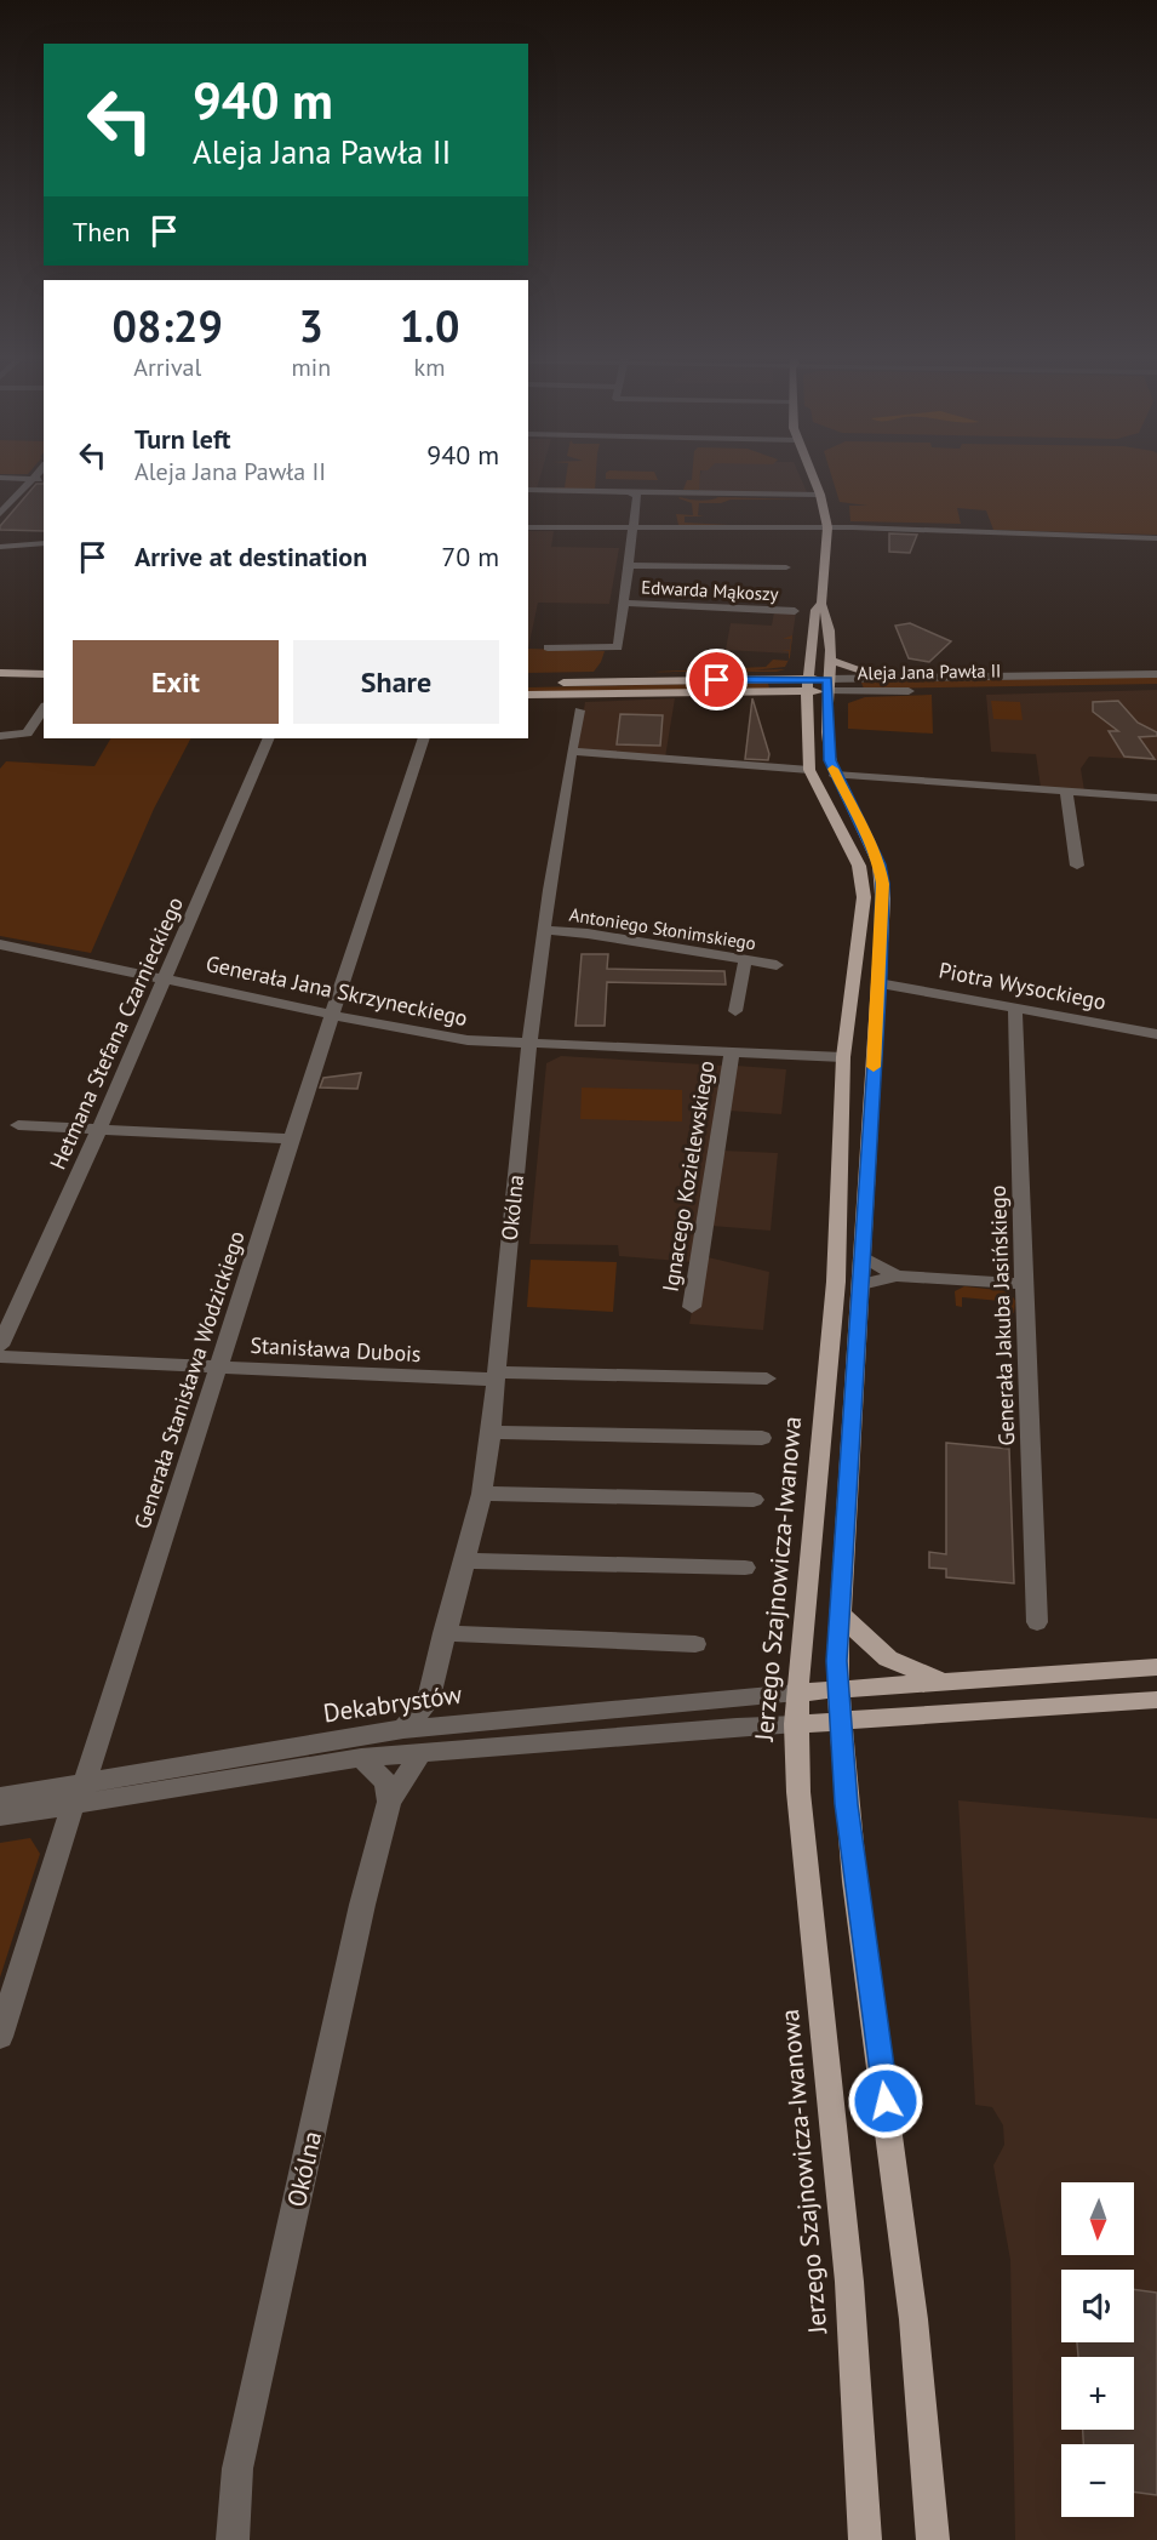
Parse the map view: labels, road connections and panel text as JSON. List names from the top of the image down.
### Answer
{
  "streets": {
    "main road": ["Aleja Jana Pawła II", "Jerzego Szajnowicza-Iwanowa"],
    "street": [
      "Edwarda Mąkoszy",
      "Antoniego Słonimskiego",
      "Piotra Wysockiego",
      "Generała Jana Skrzyneckiego",
      "Hetmana Stefana Czarnieckiego",
      "Ignacego Kozielewskiego",
      "Okólna",
      "Generała Jakuba Jasińskiego",
      "Stanisława Dubois",
      "Generała Stanisława Wodzickiego",
      "Dekabrystów"
    ]
  },
  "crossings": [
    ["Aleja Jana Pawła II", "Jerzego Szajnowicza-Iwanowa"],
    ["Antoniego Słonimskiego", "Okólna"],
    ["Piotra Wysockiego", "Generała Jakuba Jasińskiego"],
    ["Generała Jana Skrzyneckiego", "Hetmana Stefana Czarnieckiego"],
    ["Generała Jana Skrzyneckiego", "Ignacego Kozielewskiego"],
    ["Generała Jana Skrzyneckiego", "Okólna"],
    ["Generała Jana Skrzyneckiego", "Generała Stanisława Wodzickiego"],
    ["Generała Jana Skrzyneckiego", "Jerzego Szajnowicza-Iwanowa"],
    ["Okólna", "Stanisława Dubois"],
    ["Okólna", "Dekabrystów"],
    ["Stanisława Dubois", "Generała Stanisława Wodzickiego"],
    ["Generała Stanisława Wodzickiego", "Dekabrystów"],
    ["Jerzego Szajnowicza-Iwanowa", "Dekabrystów"]
  ],
  "north": "bottom",
  "page": {
    "turn": ["940 m", "Aleja Jana Pawła II"],
    "then": "Then",
    "eta": [
      "08:29",
      "Arrival",
      "3",
      "min",
      "1.0",
      "km"
    ],
    "list": [
      {
        "name": "Turn left",
        "note": "Aleja Jana Pawła II",
        "value": "940 m"
      },
      {
        "name": "Arrive at destination",
        "value": "70 m"
      }
    ],
    "buttons": ["Exit", "Share"],
    "map_buttons": ["+", "−"]
  }
}
